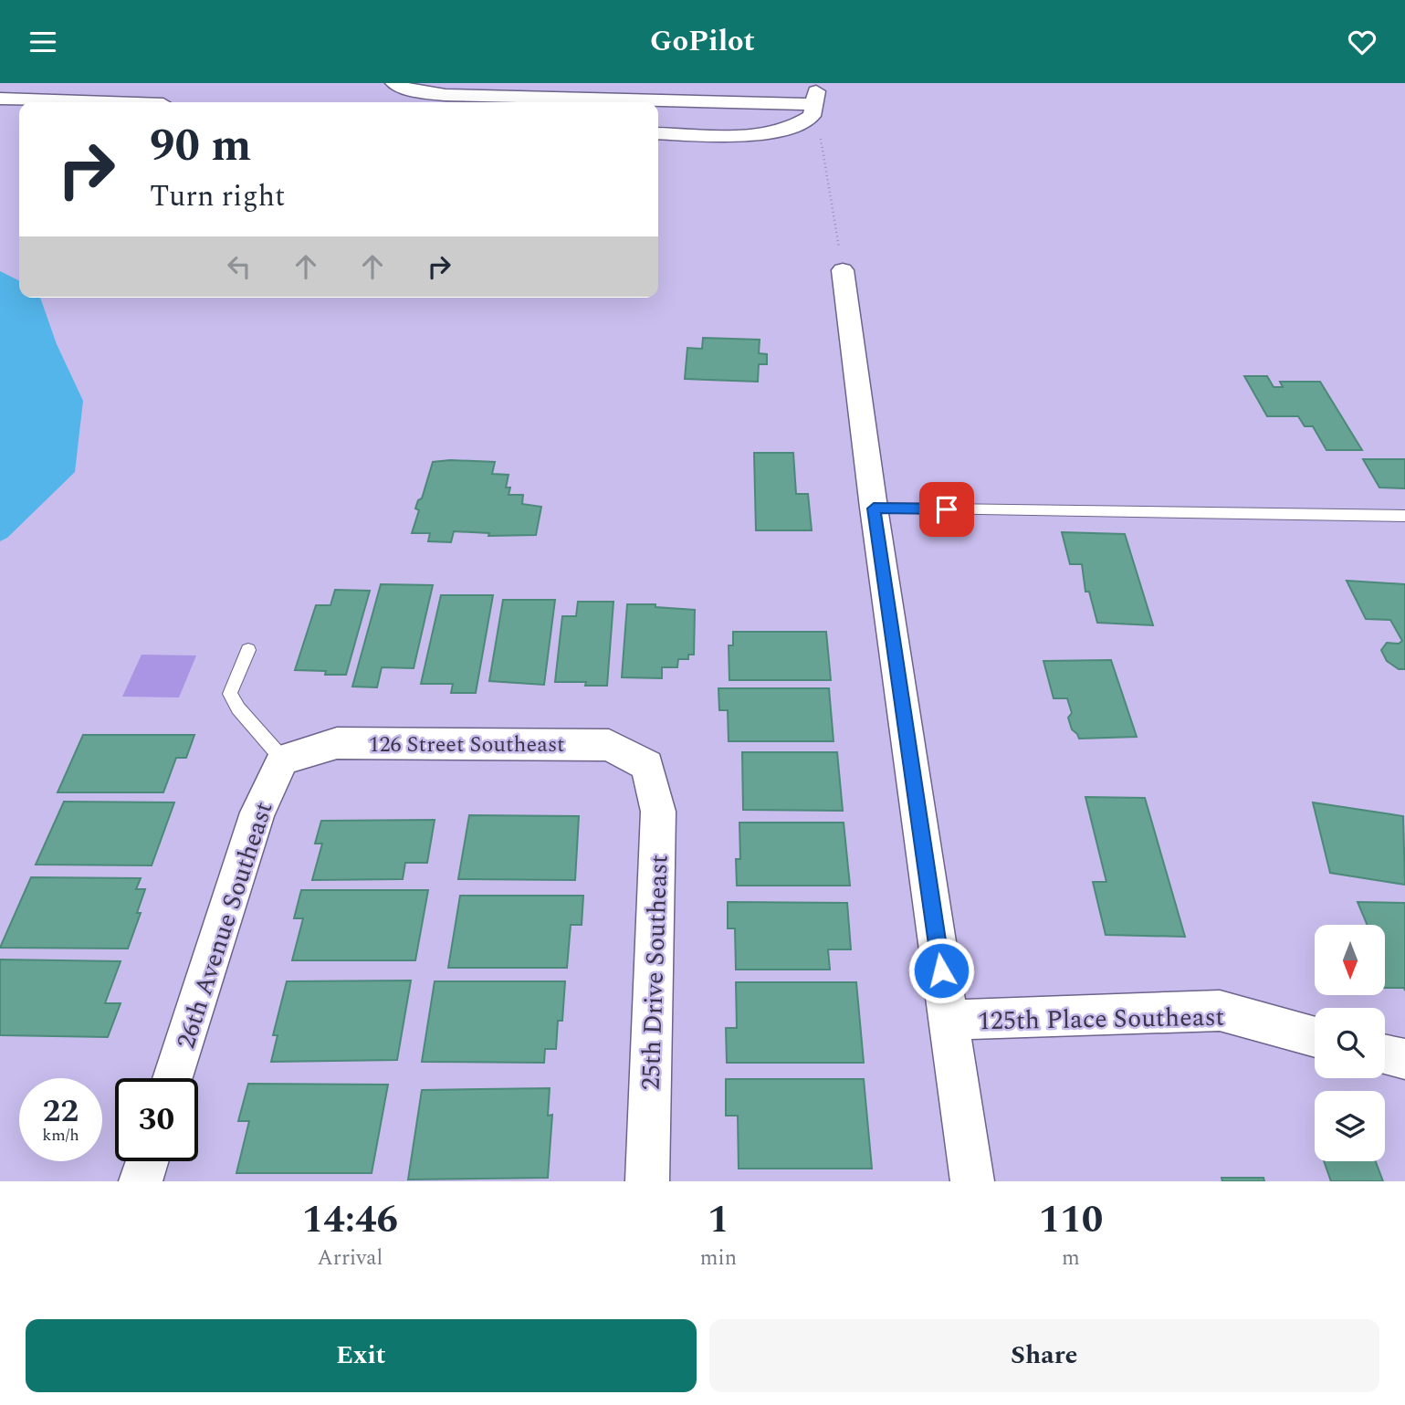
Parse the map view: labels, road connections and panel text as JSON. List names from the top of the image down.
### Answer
{
  "streets": {
    "street": [
      "126 Street Southeast",
      "26th Avenue Southeast",
      "25th Drive Southeast",
      "125th Place Southeast"
    ]
  },
  "crossings": [
    ["126 Street Southeast", "26th Avenue Southeast"],
    ["126 Street Southeast", "25th Drive Southeast"]
  ],
  "north": "bottom",
  "page": {
    "header": "GoPilot",
    "turn": ["90 m", "Turn right"],
    "speed": "22 km/h",
    "limit": "30",
    "eta": [
      "14:46",
      "Arrival",
      "1",
      "min",
      "110",
      "m"
    ],
    "buttons": ["Exit", "Share"]
  }
}
